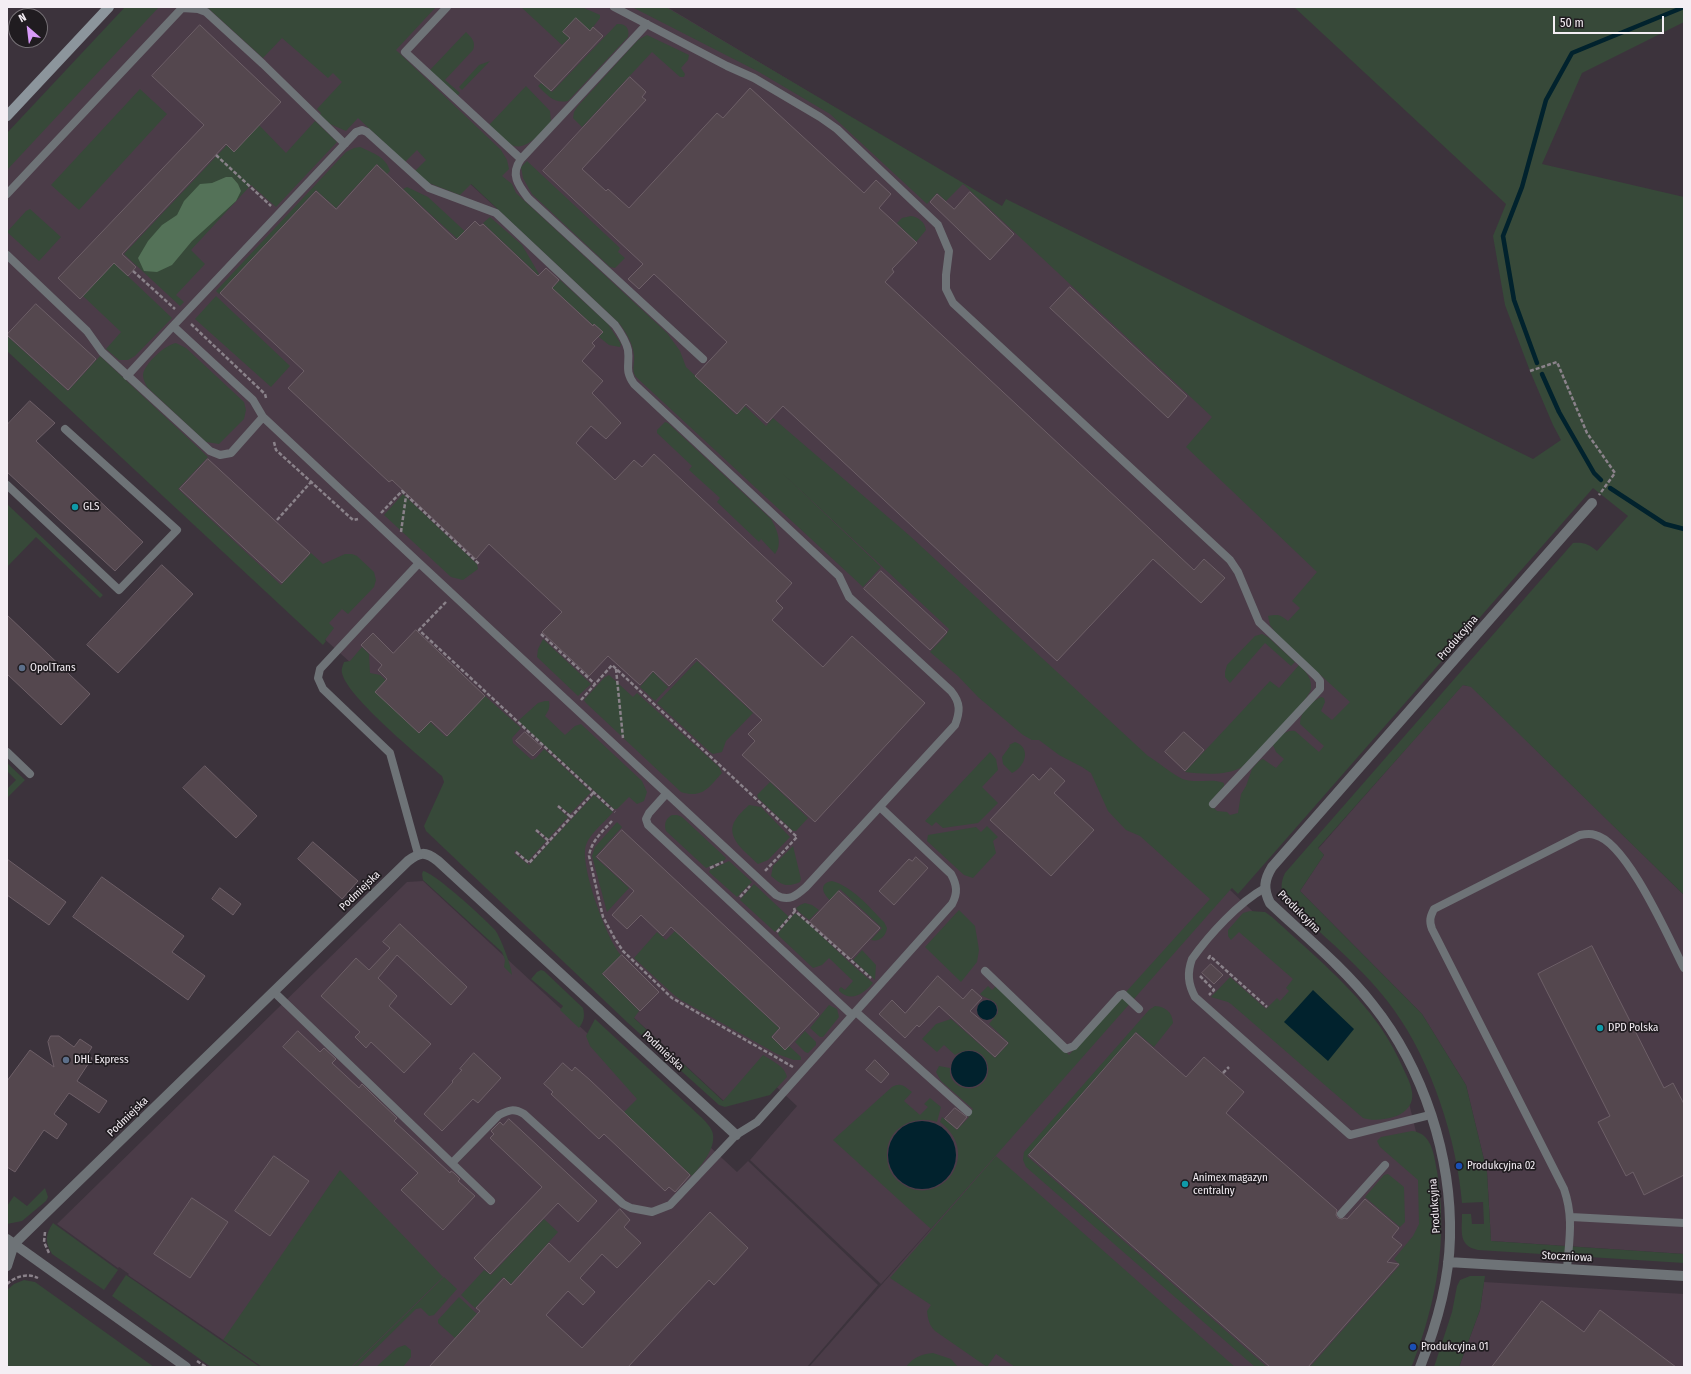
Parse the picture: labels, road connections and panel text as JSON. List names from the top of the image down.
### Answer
{
  "streets": {
    "street": ["Produkcyjna", "Podmiejska", "Stoczniowa"]
  },
  "crossings": [
    ["Produkcyjna", "Stoczniowa"]
  ],
  "places": [
    "GLS",
    "OpolTrans",
    "DPD Polska",
    "DHL Express",
    "Produkcyjna 02",
    "Animex magazyn centralny",
    "Produkcyjna 01"
  ],
  "scale_bar": "50 m",
  "north": "top left"
}
